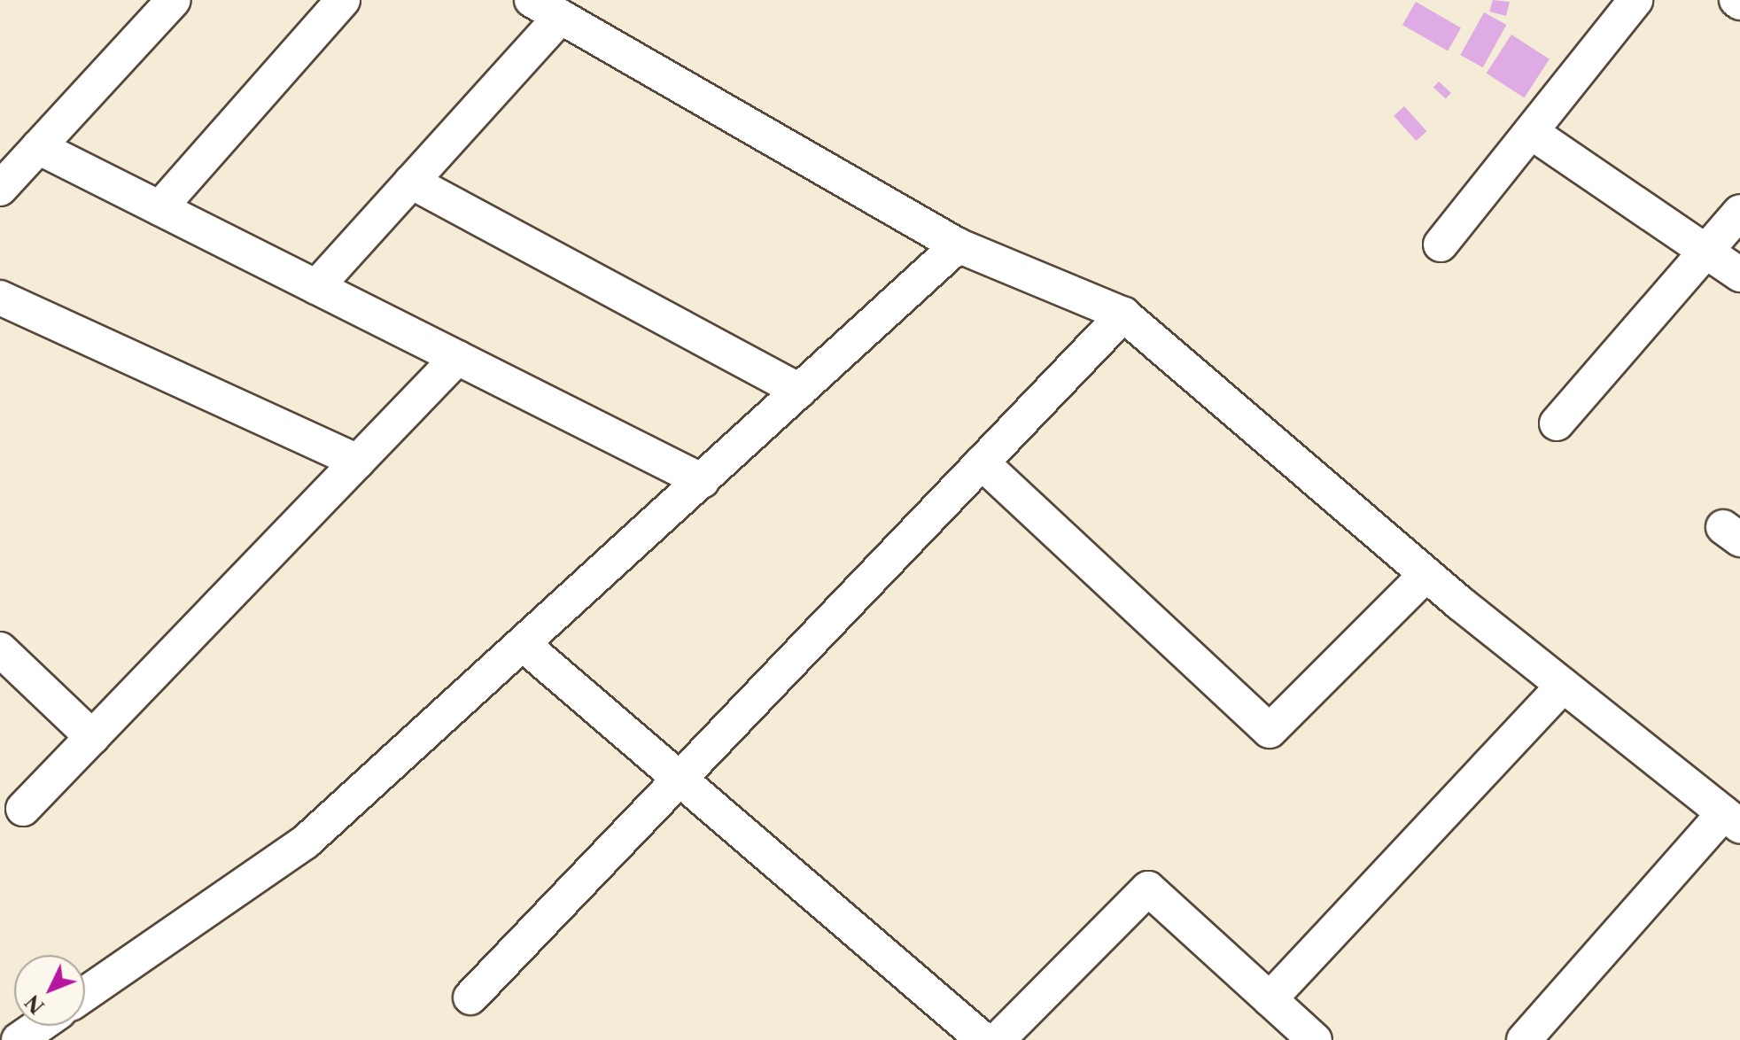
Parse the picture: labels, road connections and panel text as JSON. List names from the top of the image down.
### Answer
{
  "north": "bottom left"
}
